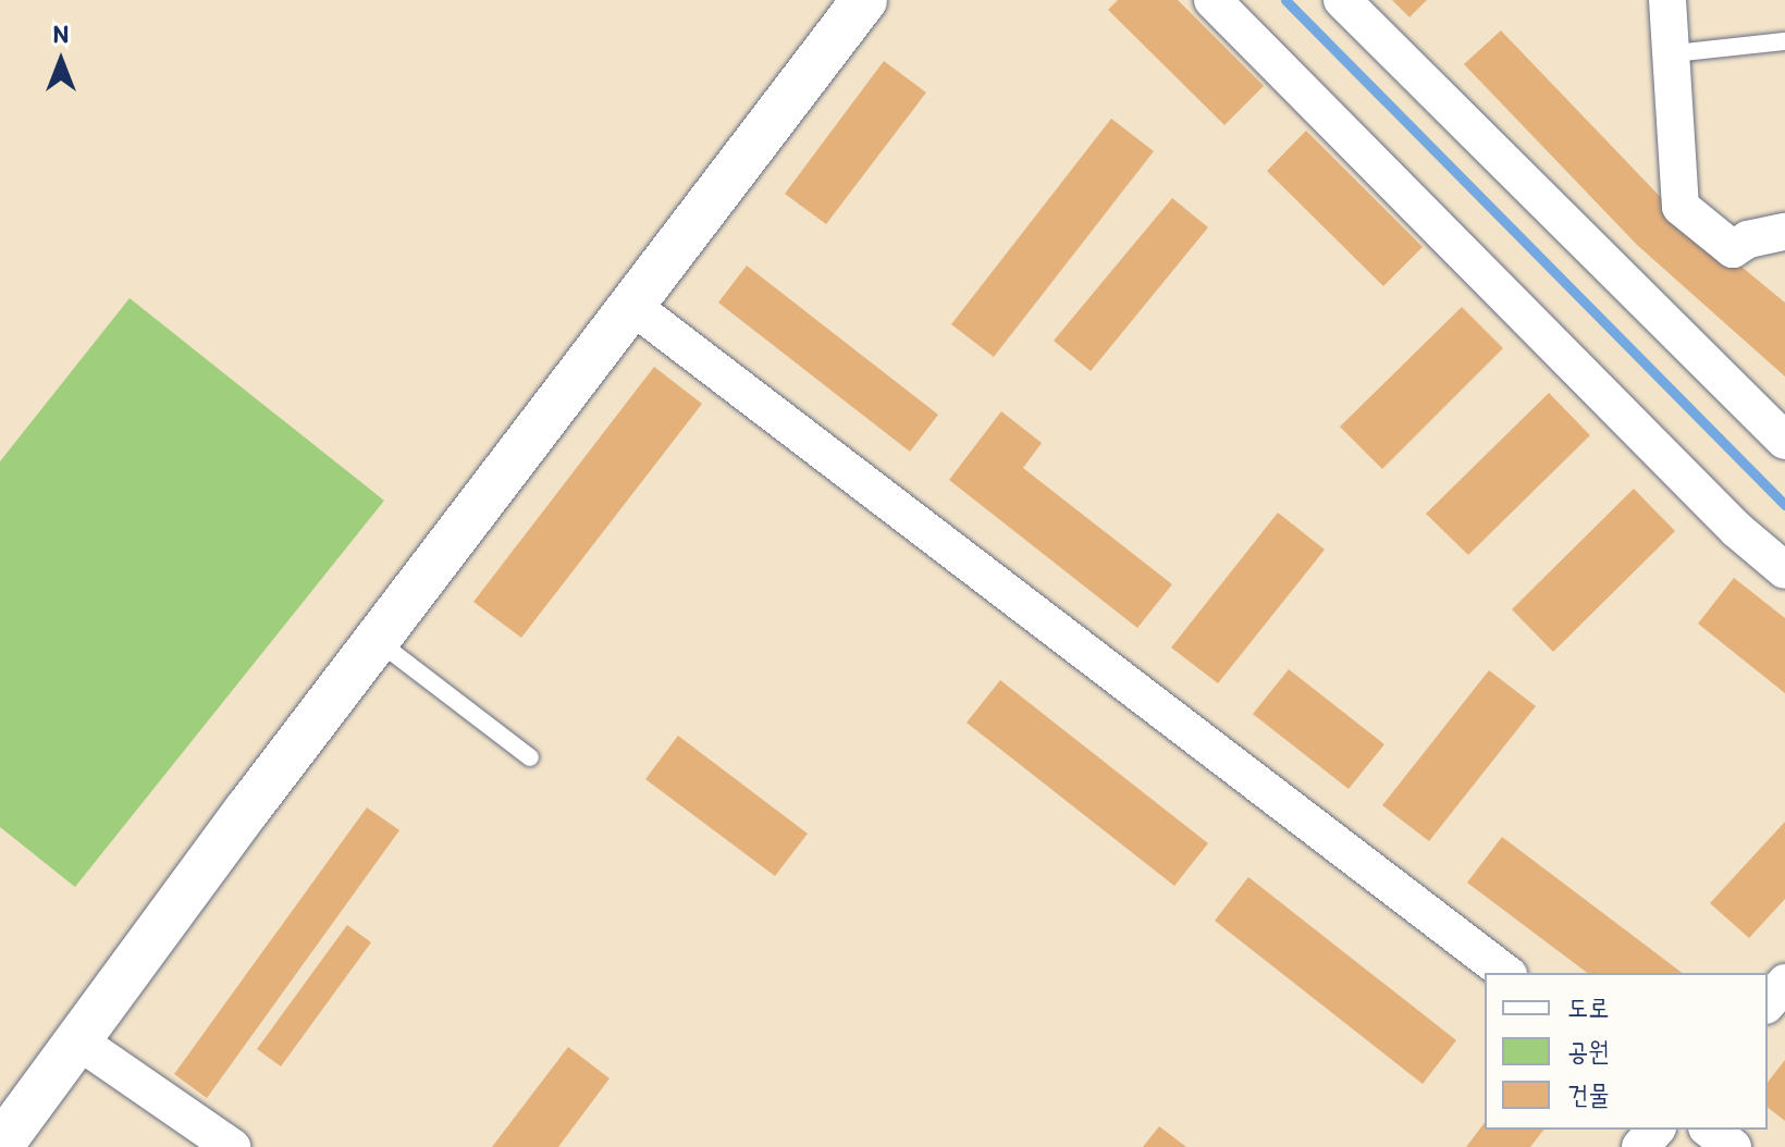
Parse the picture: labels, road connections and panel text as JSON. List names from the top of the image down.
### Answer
{
  "legend": ["도로", "공원", "건물"],
  "north": "top"
}
